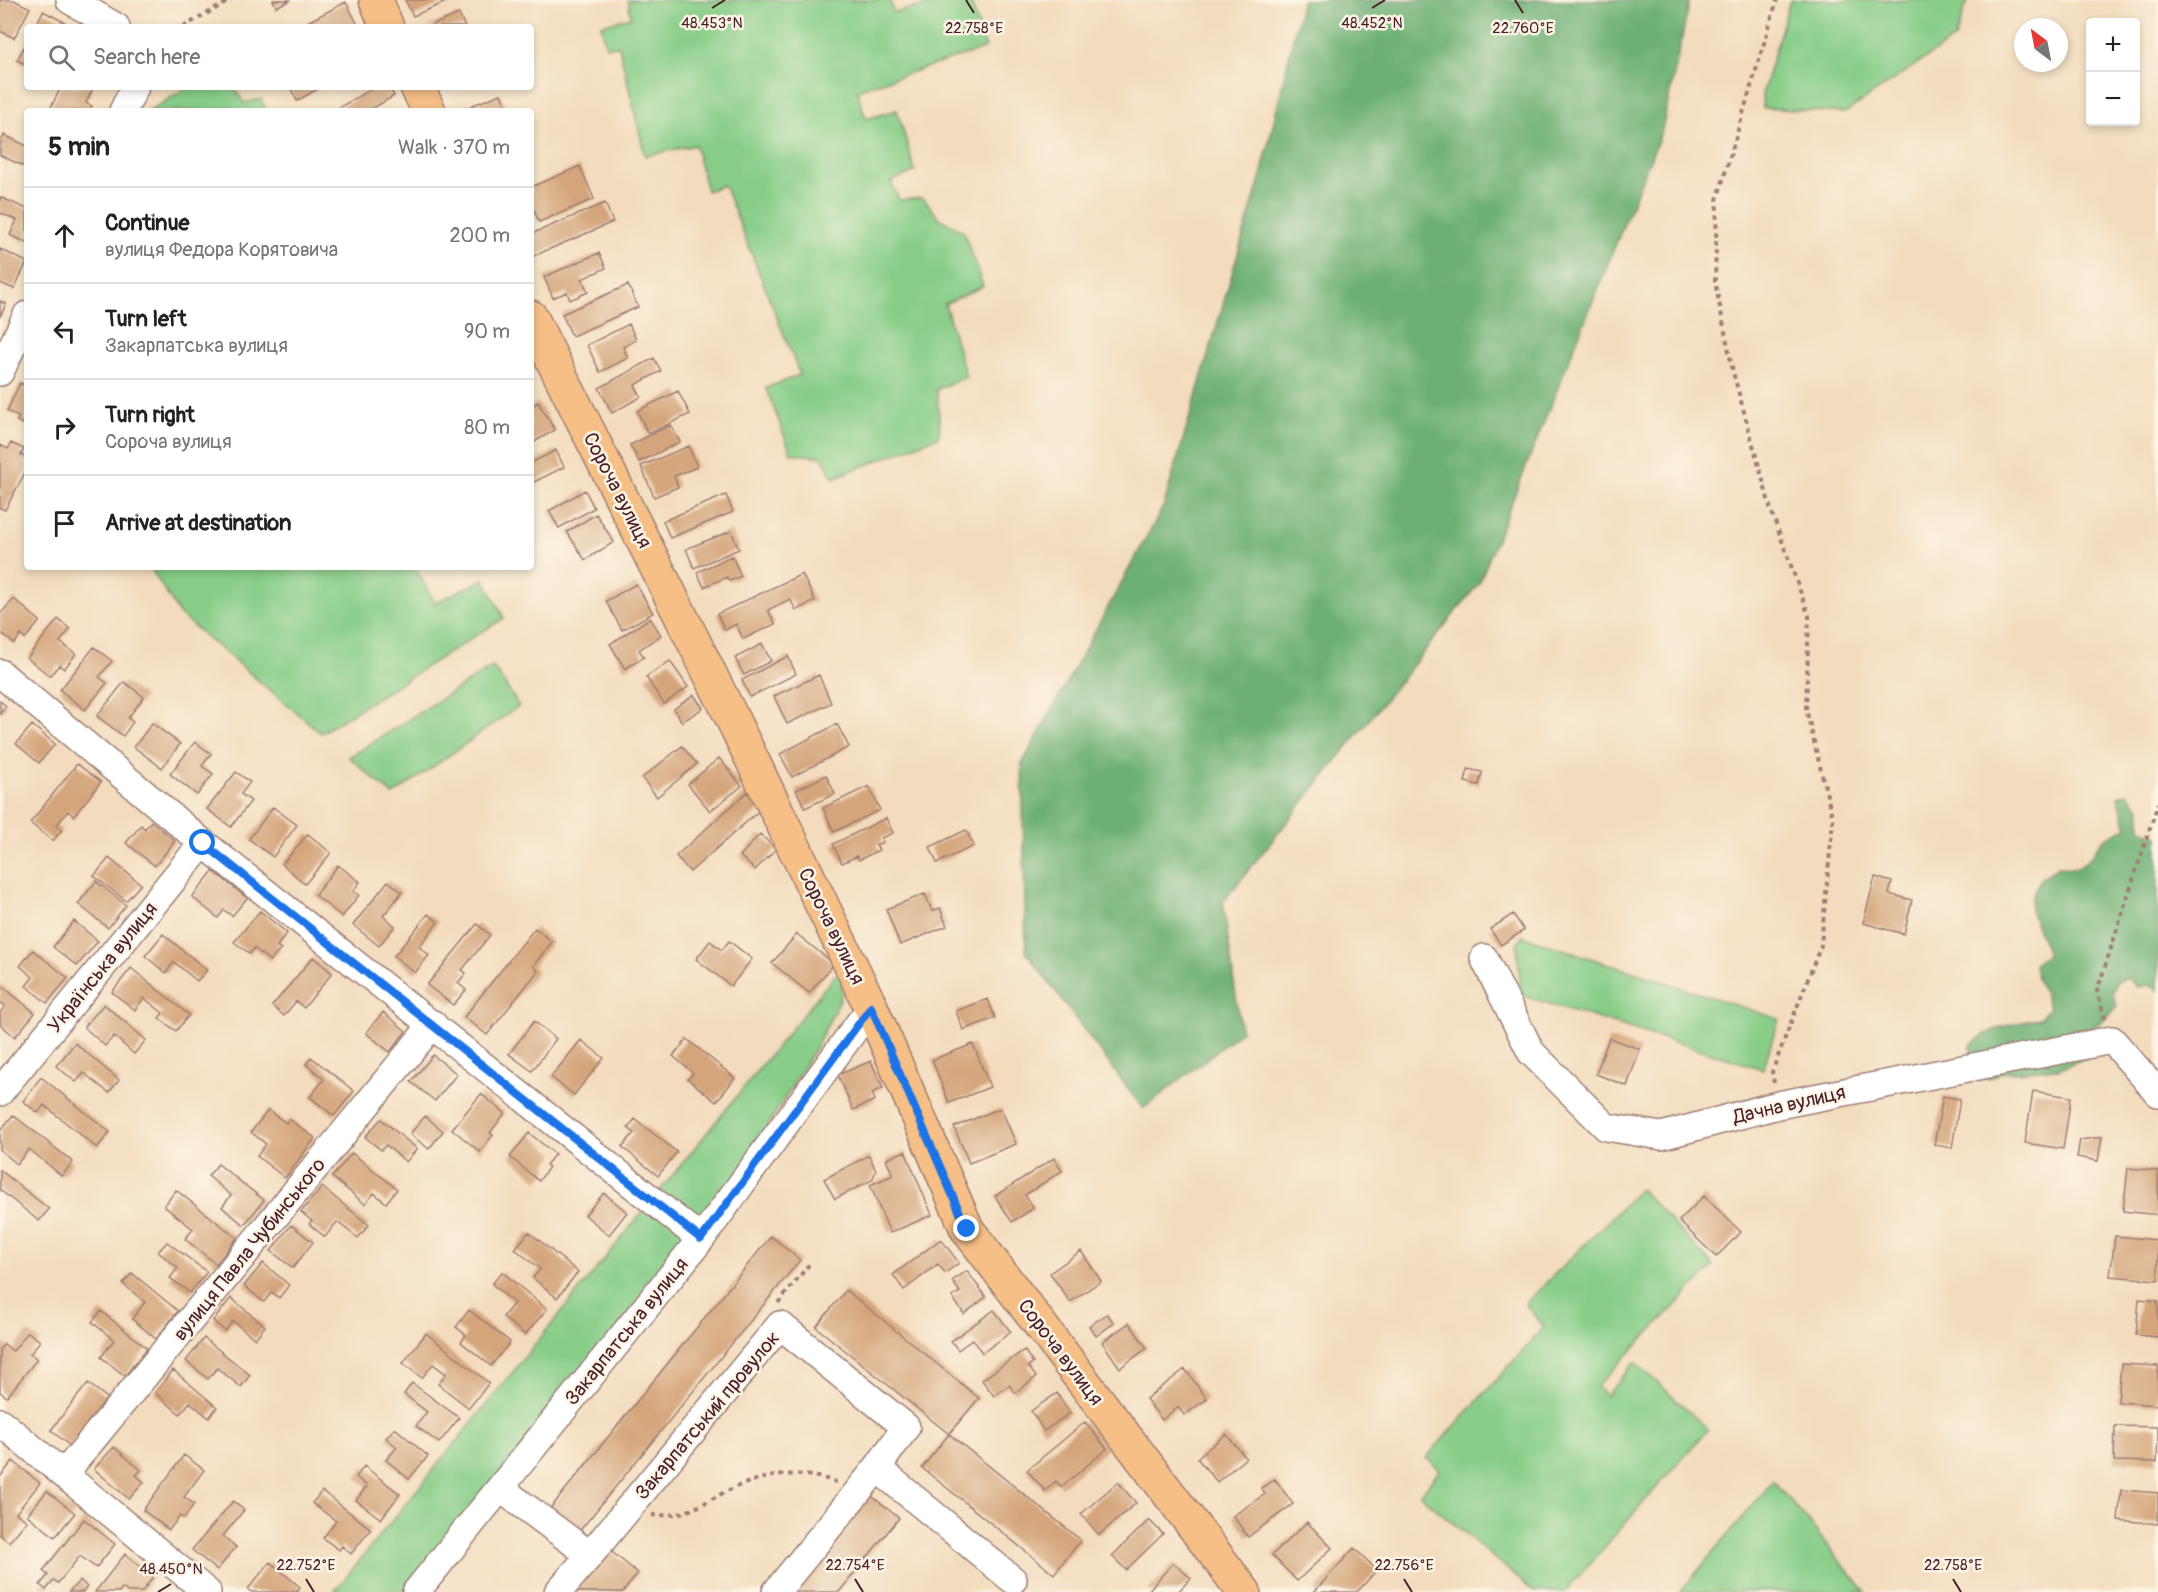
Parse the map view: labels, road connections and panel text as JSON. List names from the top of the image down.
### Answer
{
  "streets": {
    "main road": ["Сороча вулиця"],
    "street": [
      "Українська вулиця",
      "Дачна вулиця",
      "вулиця Павла Чубинського",
      "Закарпатська вулиця",
      "Закарпатський провулок"
    ]
  },
  "crossings": [
    ["Сороча вулиця", "Закарпатська вулиця"]
  ],
  "north": "top left",
  "page": {
    "map_buttons": ["+", "−"],
    "search": "Search here",
    "heading": ["5 min", "Walk · 370 m"],
    "list": [
      ["Continue", "вулиця Федора Корятовича", "200 m"],
      ["Turn left", "Закарпатська вулиця", "90 m"],
      ["Turn right", "Сороча вулиця", "80 m"],
      "Arrive at destination"
    ]
  },
  "coordinates": [
    "48.453°N",
    "48.452°N",
    "22.758°E",
    "22.760°E",
    "22.752°E",
    "22.754°E",
    "22.756°E",
    "48.450°N"
  ]
}
